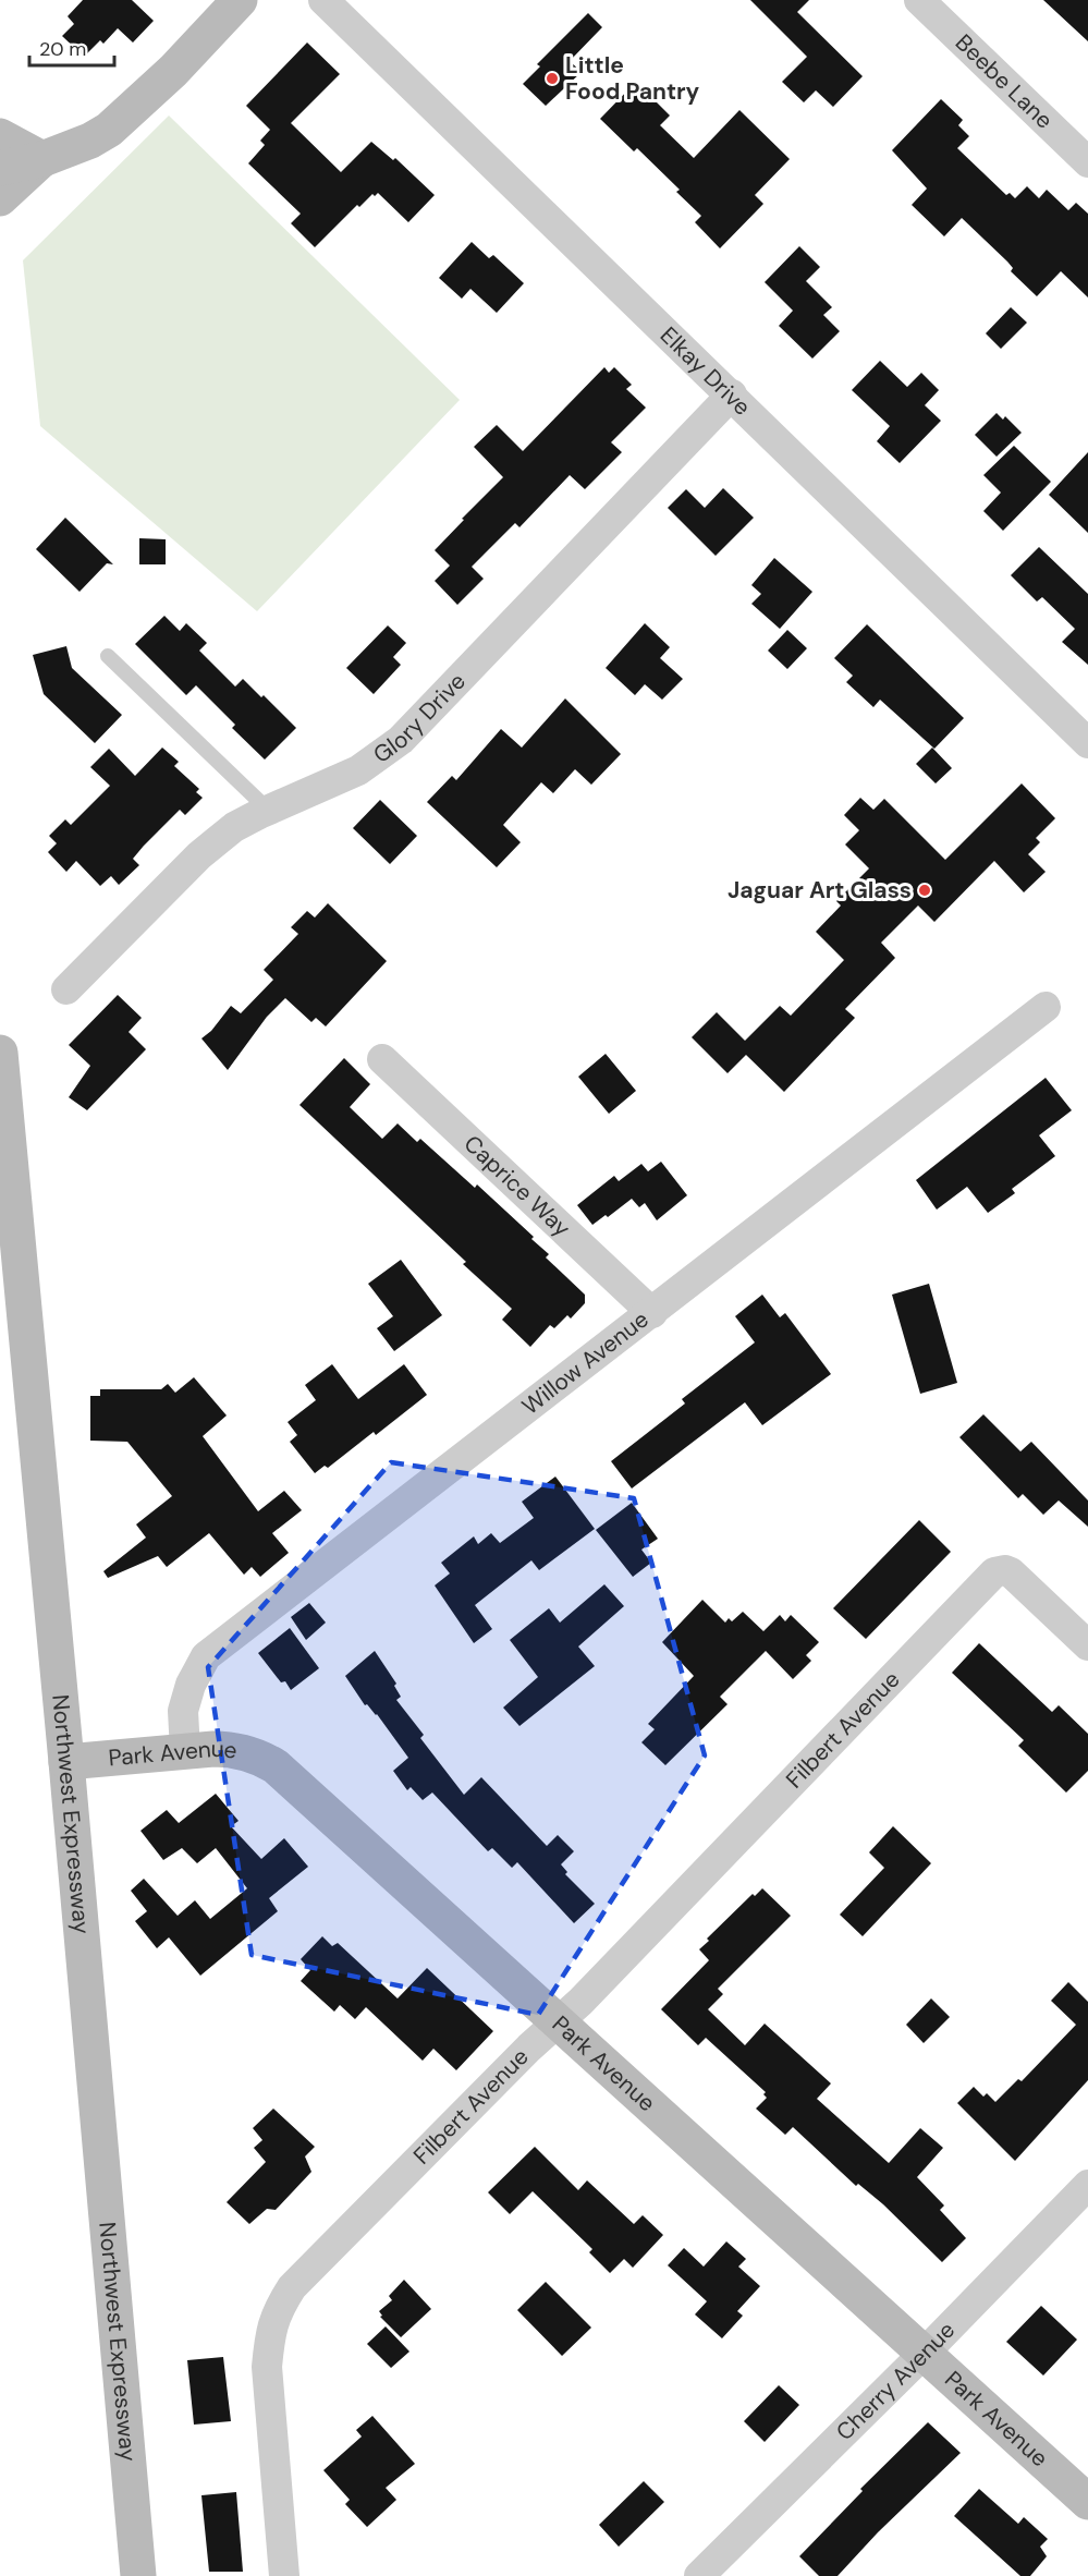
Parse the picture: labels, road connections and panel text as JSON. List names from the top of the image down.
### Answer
{
  "streets": {
    "street": [
      "Beebe Lane",
      "Elkay Drive",
      "Glory Drive",
      "Caprice Way",
      "Willow Avenue",
      "Filbert Avenue",
      "Park Avenue",
      "Northwest Expressway",
      "Cherry Avenue"
    ]
  },
  "crossings": [
    ["Elkay Drive", "Glory Drive"],
    ["Caprice Way", "Willow Avenue"],
    ["Willow Avenue", "Park Avenue"],
    ["Filbert Avenue", "Park Avenue"],
    ["Park Avenue", "Northwest Expressway"],
    ["Park Avenue", "Cherry Avenue"]
  ],
  "places": ["Little Food Pantry", "Jaguar Art Glass"],
  "scale_bar": "20 m"
}
